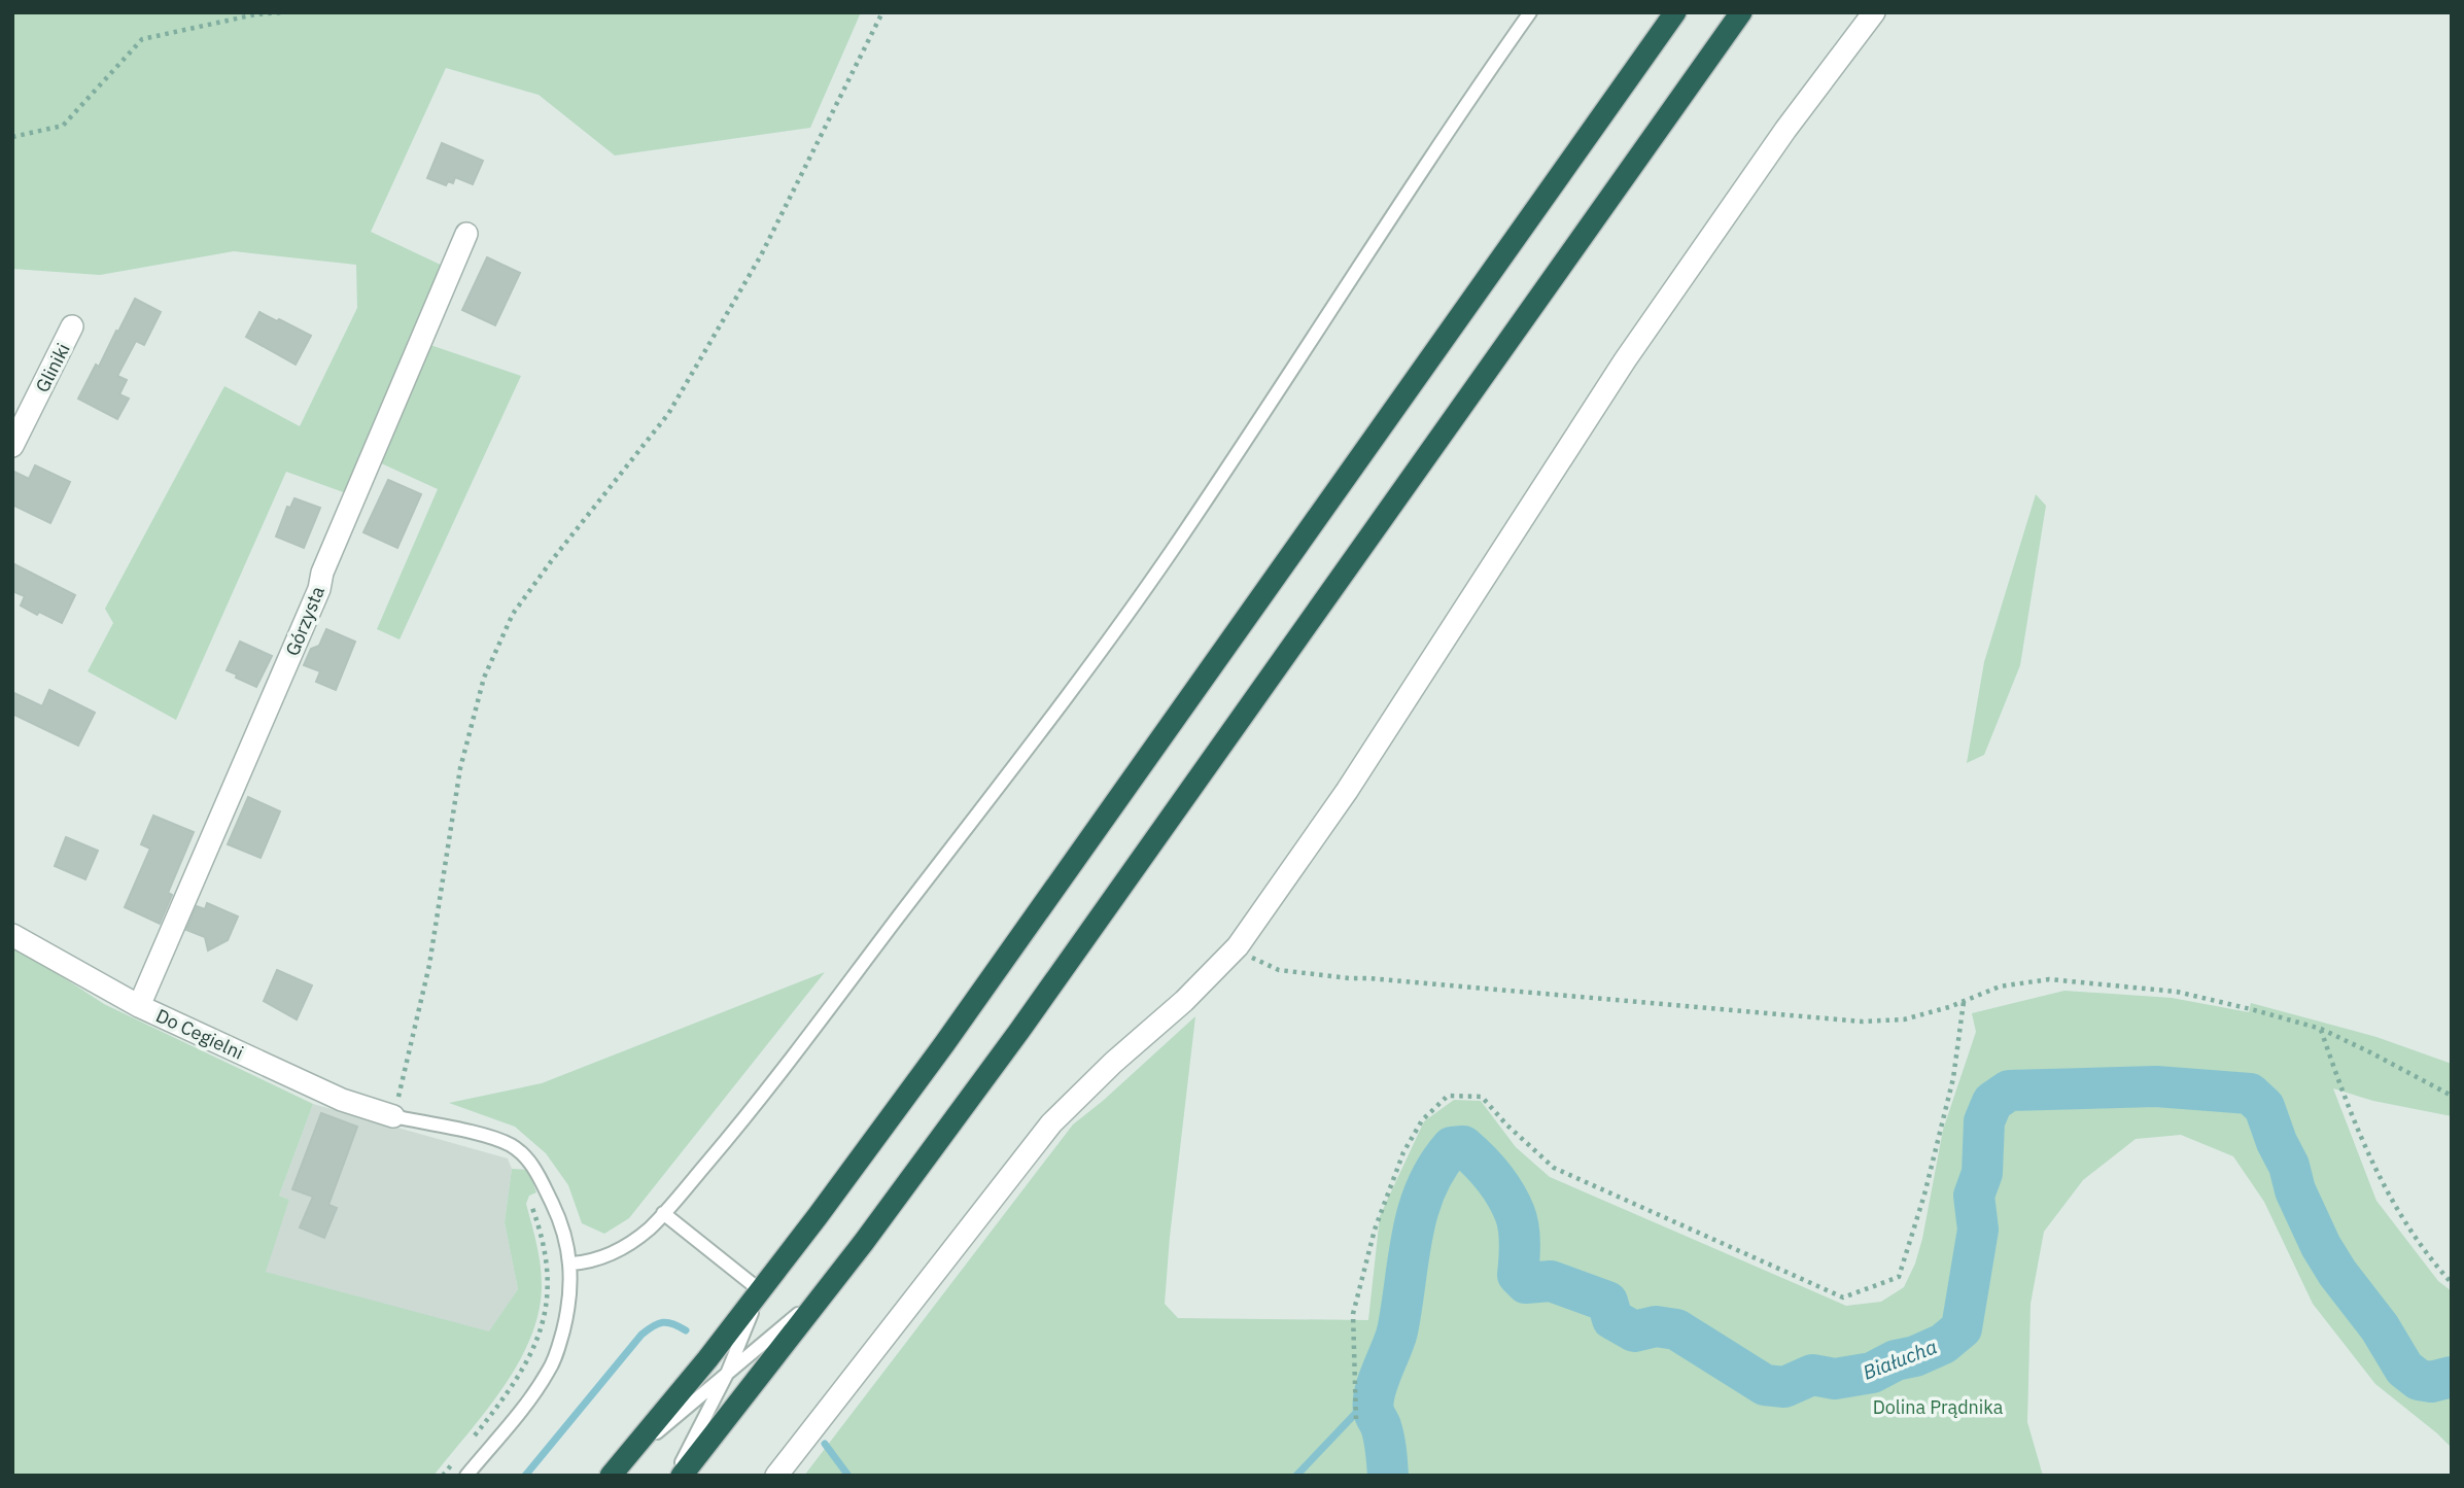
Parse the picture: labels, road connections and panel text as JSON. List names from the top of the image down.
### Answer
{
  "streets": {
    "street": ["Gliniki", "Górzysta", "Do Cegielni"]
  },
  "crossings": [
    ["Górzysta", "Do Cegielni"]
  ],
  "water": ["Białucha"],
  "parks": ["Dolina Prądnika"]
}
